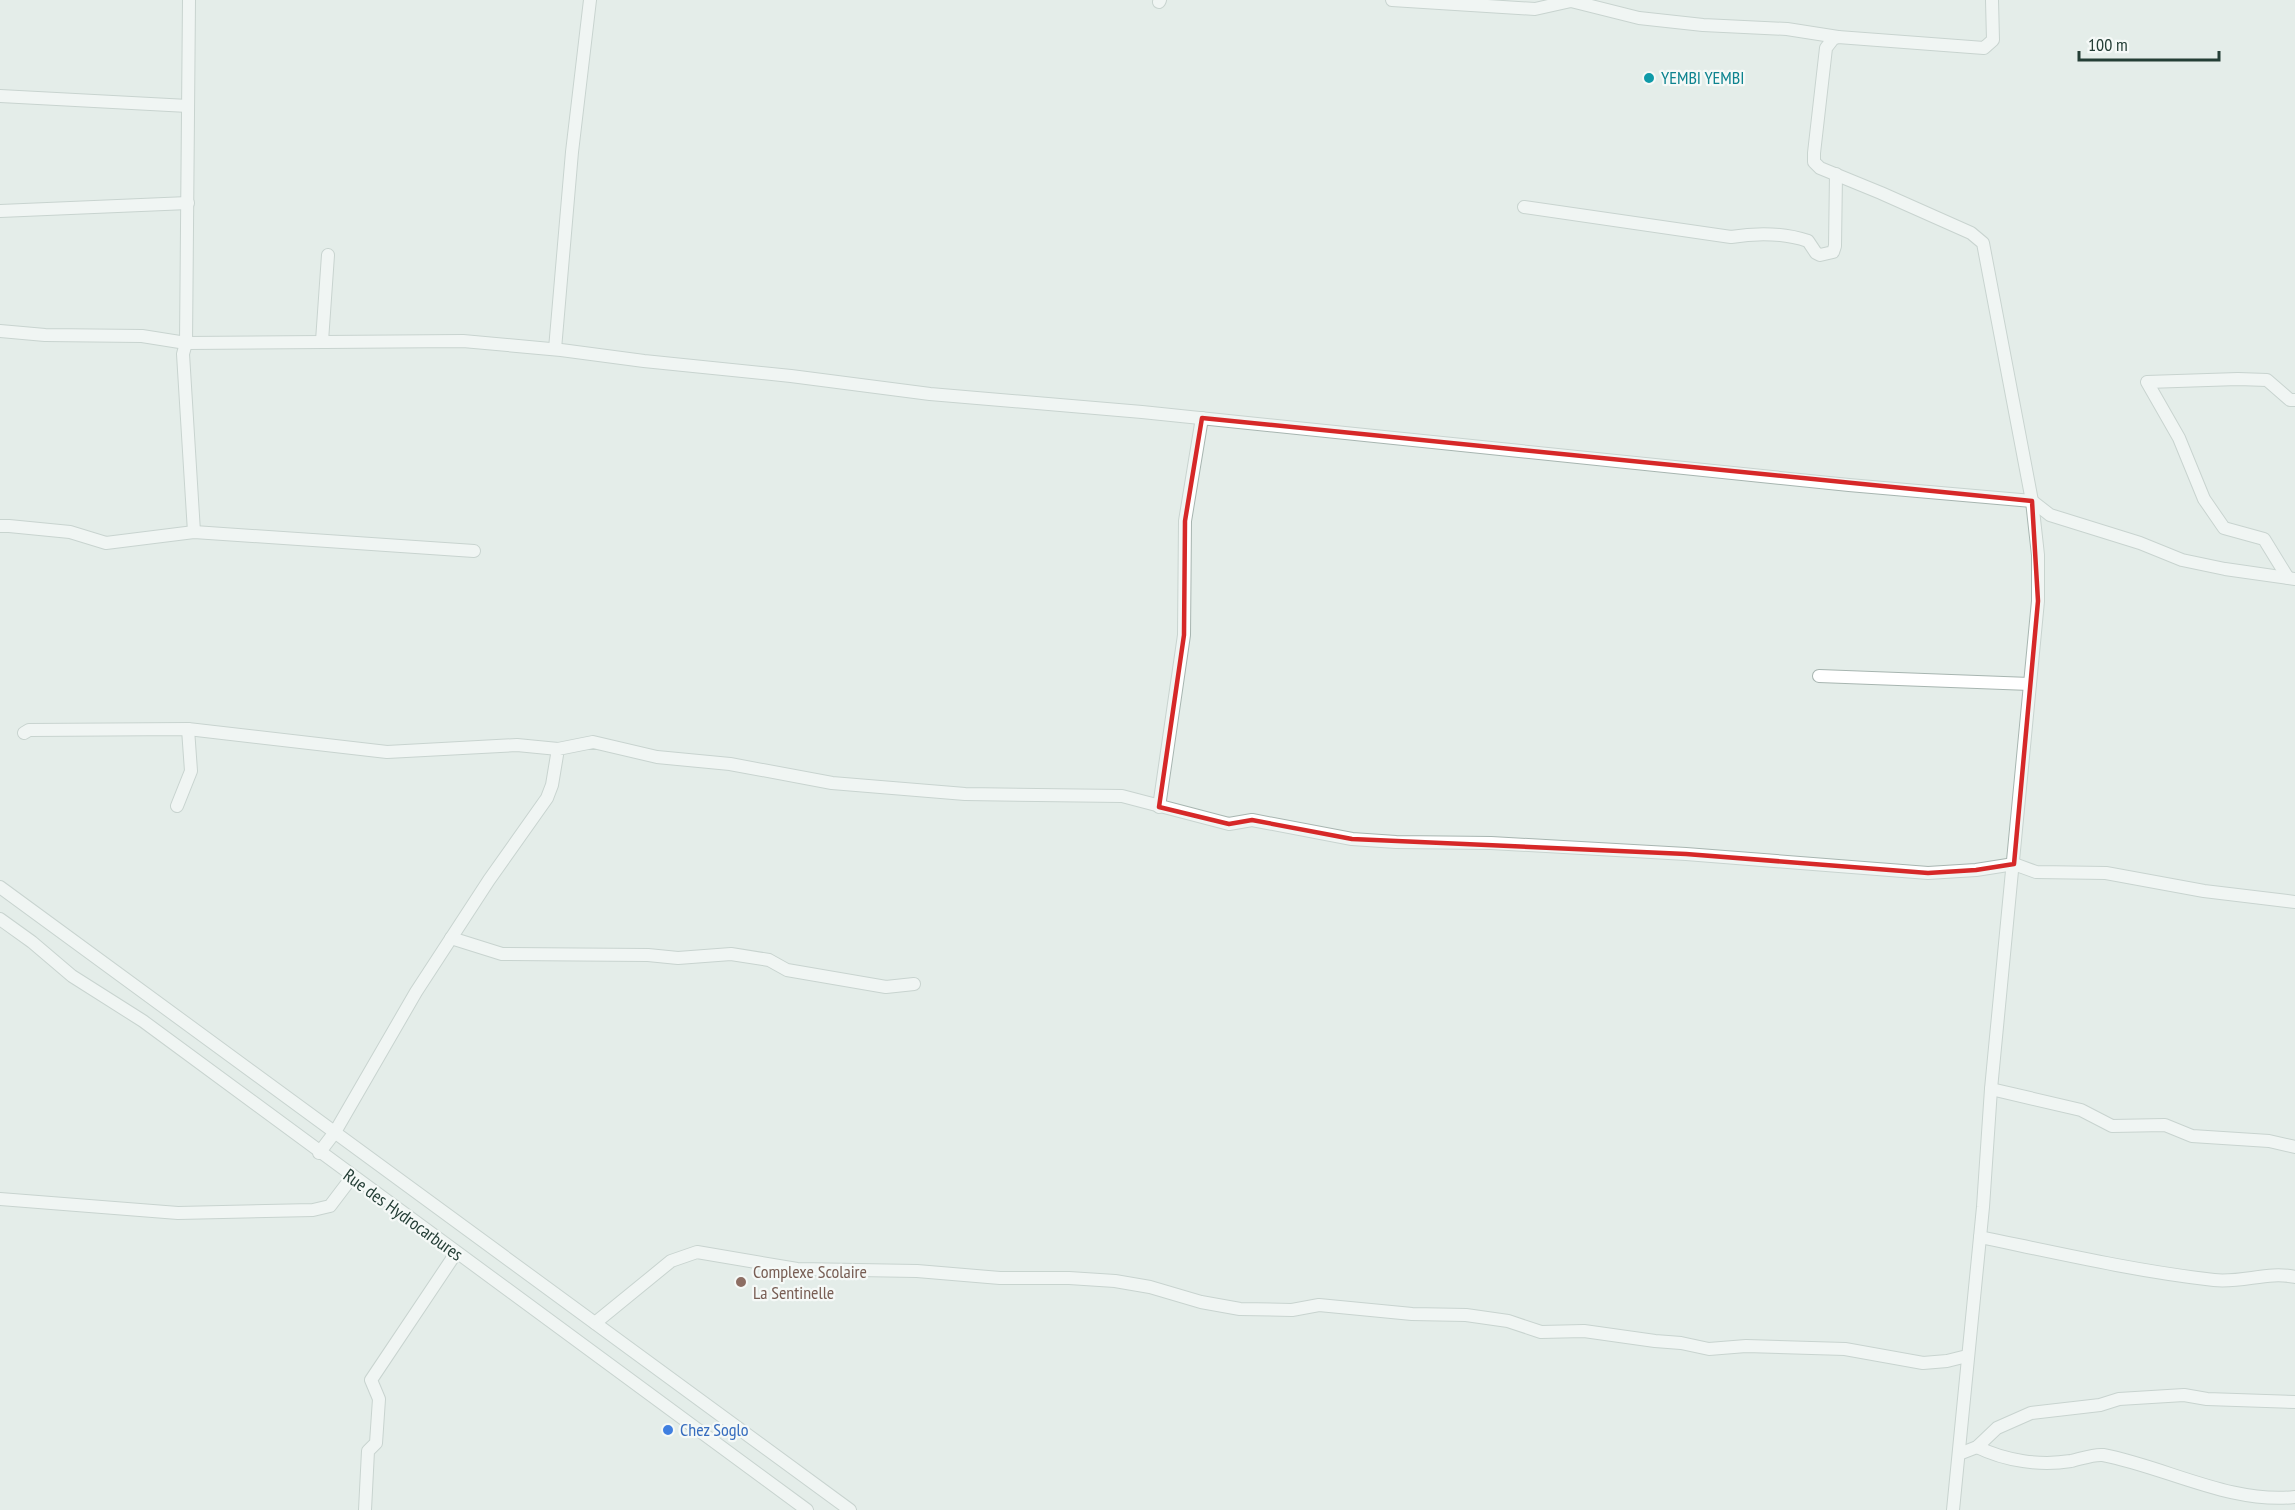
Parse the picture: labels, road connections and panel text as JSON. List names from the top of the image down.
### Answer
{
  "streets": {
    "street": ["Rue des Hydrocarbures"]
  },
  "places": ["YEMBI YEMBI", "Complexe Scolaire La Sentinelle", "Chez Soglo"],
  "scale_bar": "100 m"
}
